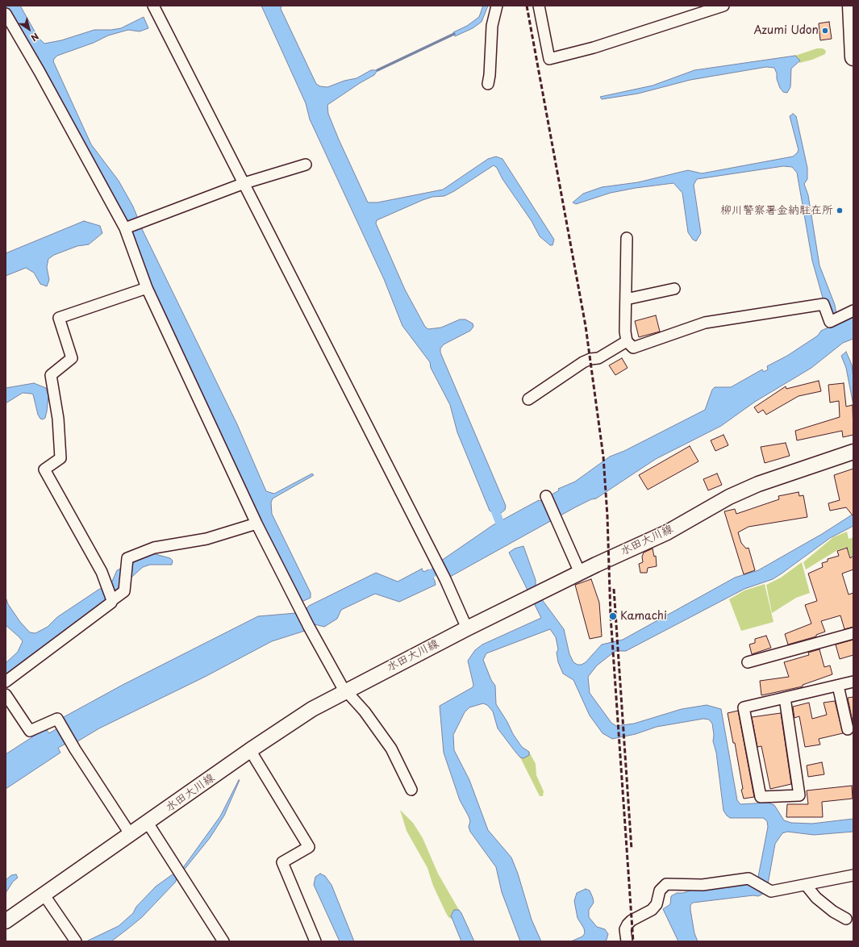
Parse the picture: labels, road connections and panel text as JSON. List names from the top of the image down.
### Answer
{
  "streets": {
    "main road": ["水田大川線"]
  },
  "places": ["Azumi Udon", "柳川警察署金納駐在所", "Kamachi"],
  "north": "bottom right"
}
